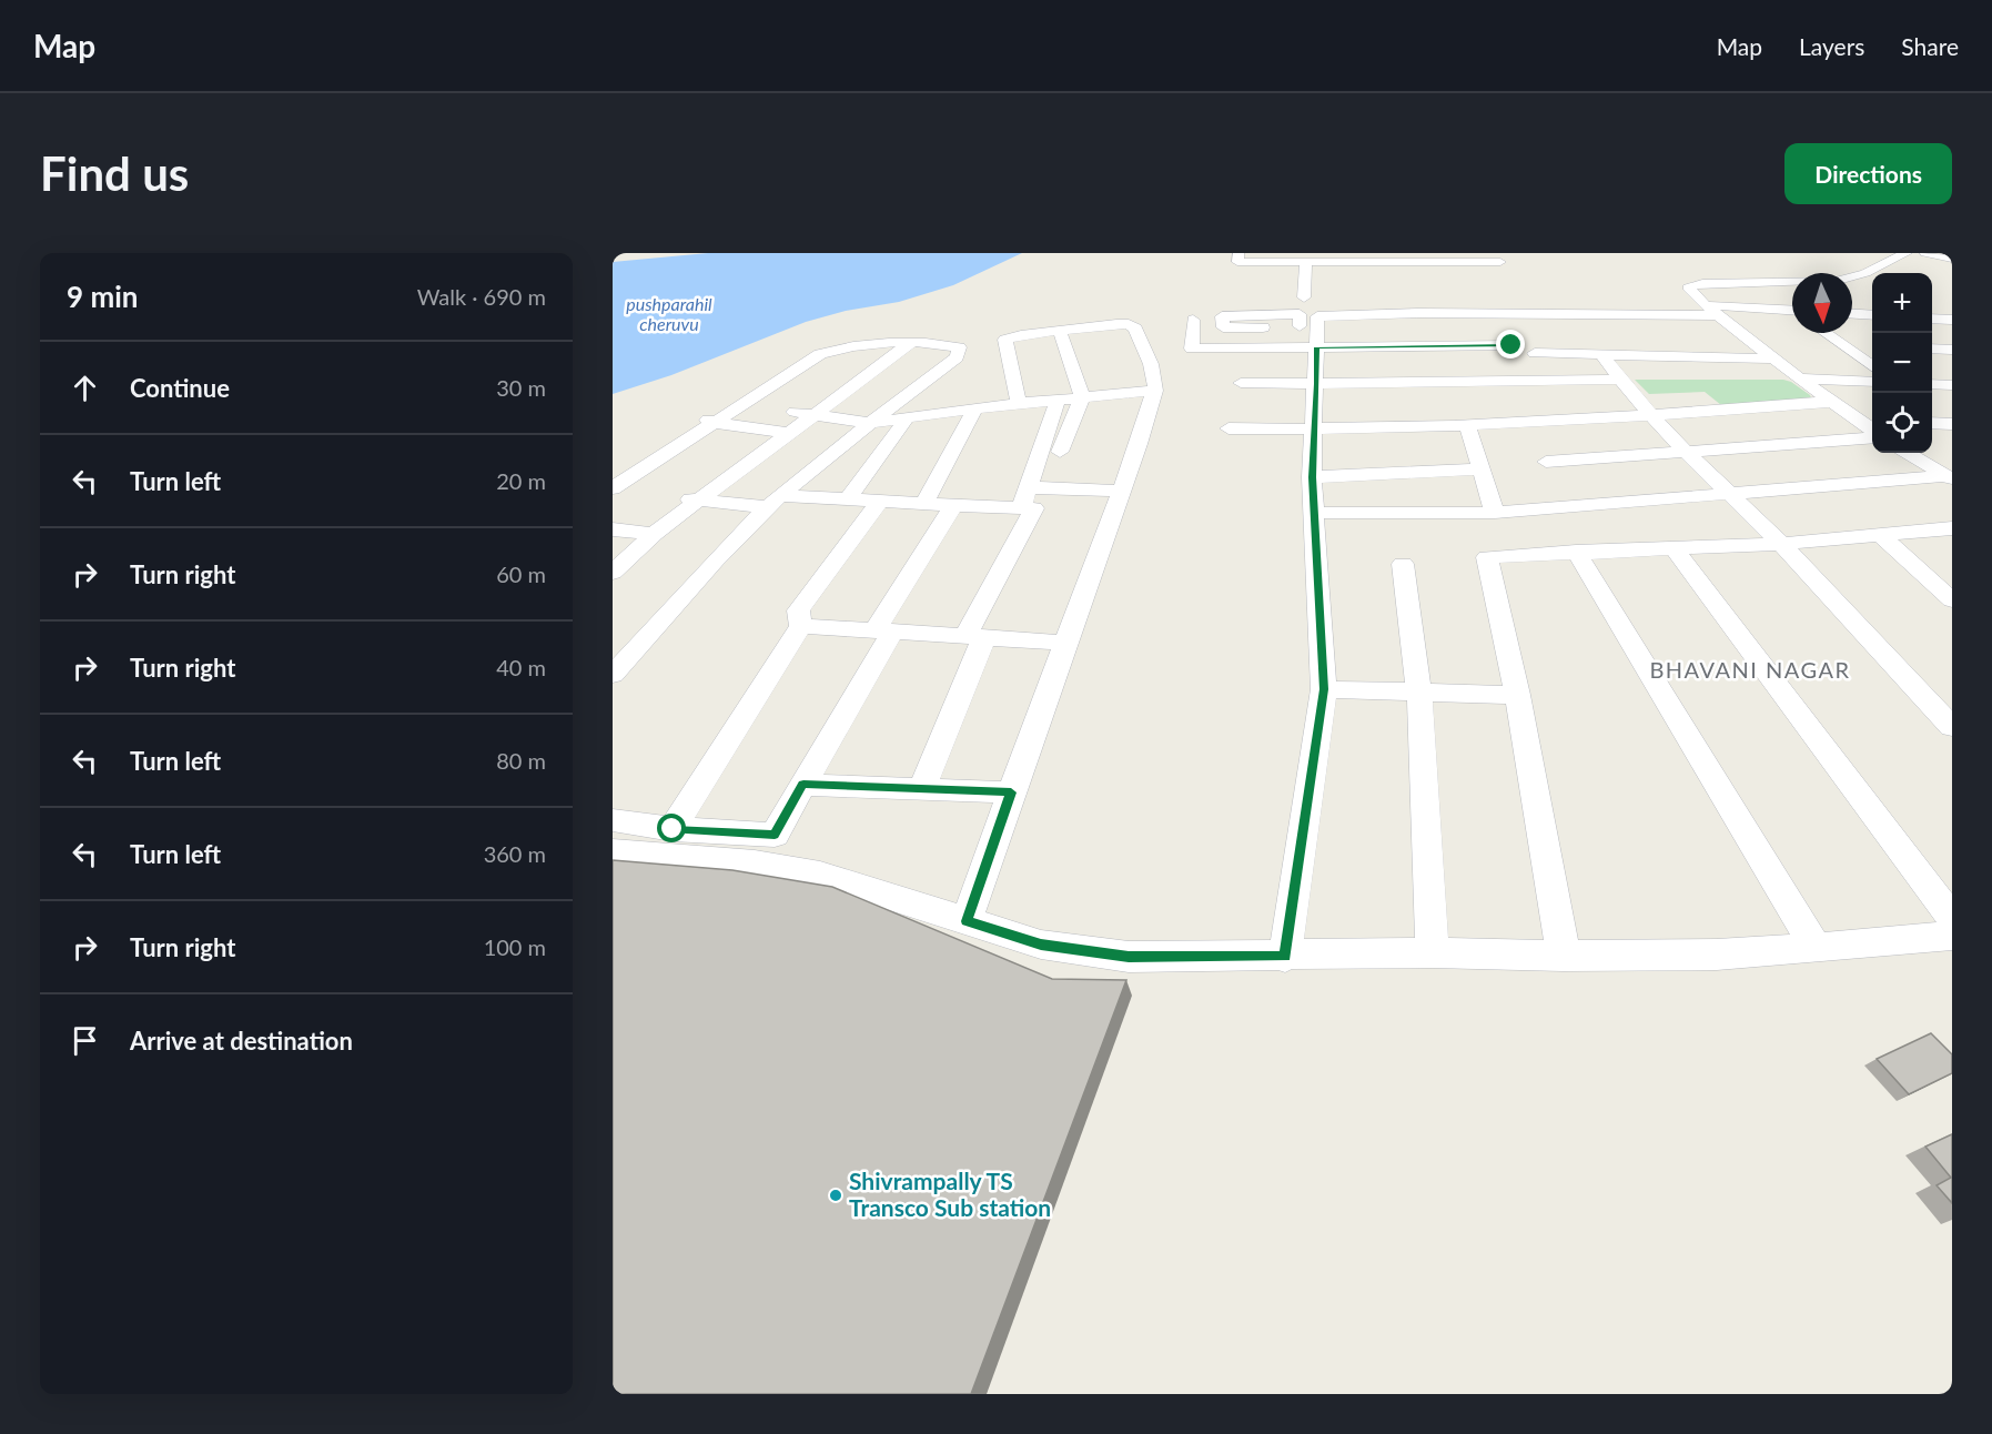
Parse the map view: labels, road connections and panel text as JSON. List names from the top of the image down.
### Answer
{
  "districts": ["BHAVANI NAGAR"],
  "water": ["pushparahil cheruvu"],
  "places": ["Shivrampally TS Transco Sub station"],
  "north": "bottom",
  "page": {
    "header": "Map",
    "nav": ["Map", "Layers", "Share"],
    "buttons": "Directions",
    "title": "Find us",
    "heading": ["9 min", "Walk · 690 m"],
    "map_buttons": ["+", "−"],
    "list": [
      ["Continue", "30 m"],
      ["Turn left", "20 m"],
      ["Turn right", "60 m"],
      ["Turn right", "40 m"],
      ["Turn left", "80 m"],
      ["Turn left", "360 m"],
      ["Turn right", "100 m"],
      "Arrive at destination"
    ]
  }
}
